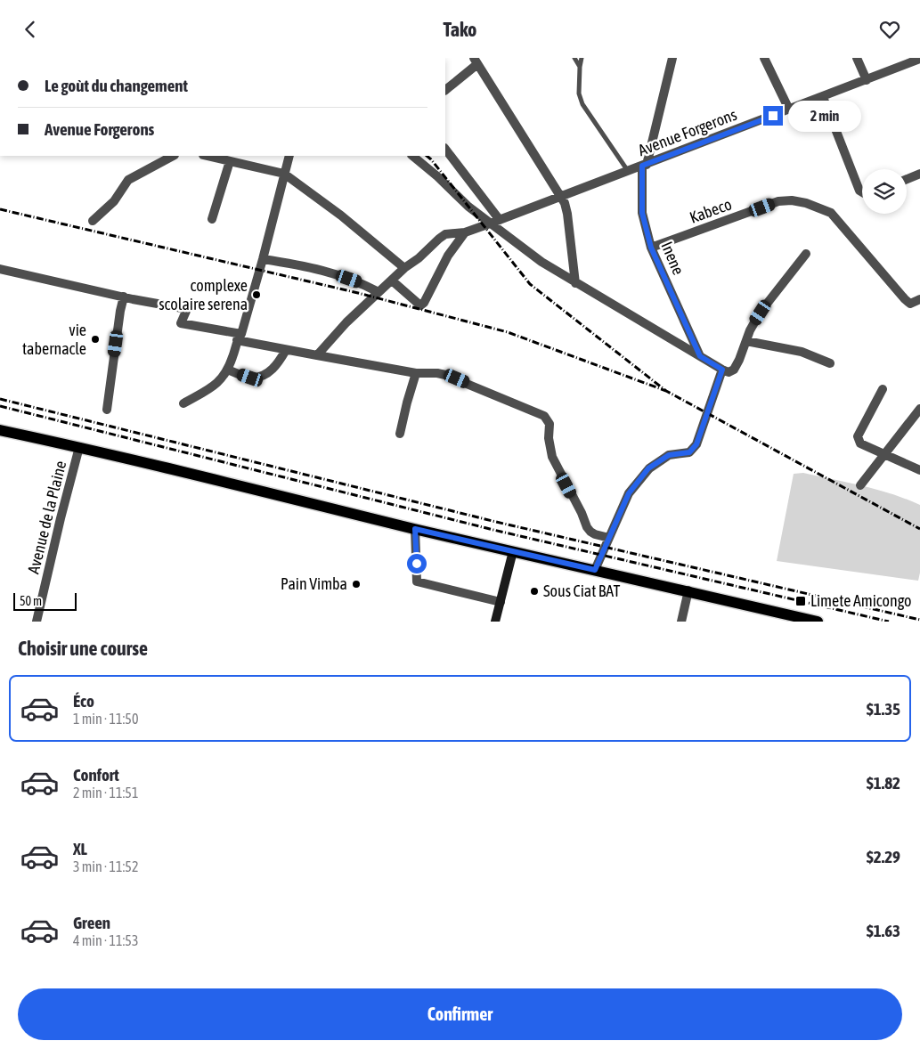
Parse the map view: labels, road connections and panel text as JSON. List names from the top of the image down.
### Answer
{
  "streets": {
    "street": [
      "Avenue Forgerons",
      "Kabeco",
      "Inene",
      "Avenue de la Plaine"
    ]
  },
  "crossings": [
    ["Avenue Forgerons", "Inene"],
    ["Kabeco", "Inene"]
  ],
  "places": {
    "other": [
      "complexe scolaire serena",
      "vie tabernacle",
      "Pain Vimba",
      "Sous Ciat BAT"
    ],
    "transit": ["Limete Amicongo"]
  },
  "scale_bar": "50 m",
  "page": {
    "header": "Tako",
    "banner": ["Le goùt du changement", "Avenue Forgerons"],
    "bubble": "2 min",
    "scale": "50 m",
    "heading": "Choisir une course",
    "list": [
      {
        "name": "Éco",
        "note": "1 min · 11:50",
        "value": "$1.35"
      },
      {
        "name": "Confort",
        "note": "2 min · 11:51",
        "value": "$1.82"
      },
      {
        "name": "XL",
        "note": "3 min · 11:52",
        "value": "$2.29"
      },
      {
        "name": "Green",
        "note": "4 min · 11:53",
        "value": "$1.63"
      }
    ],
    "buttons": "Confirmer"
  }
}
